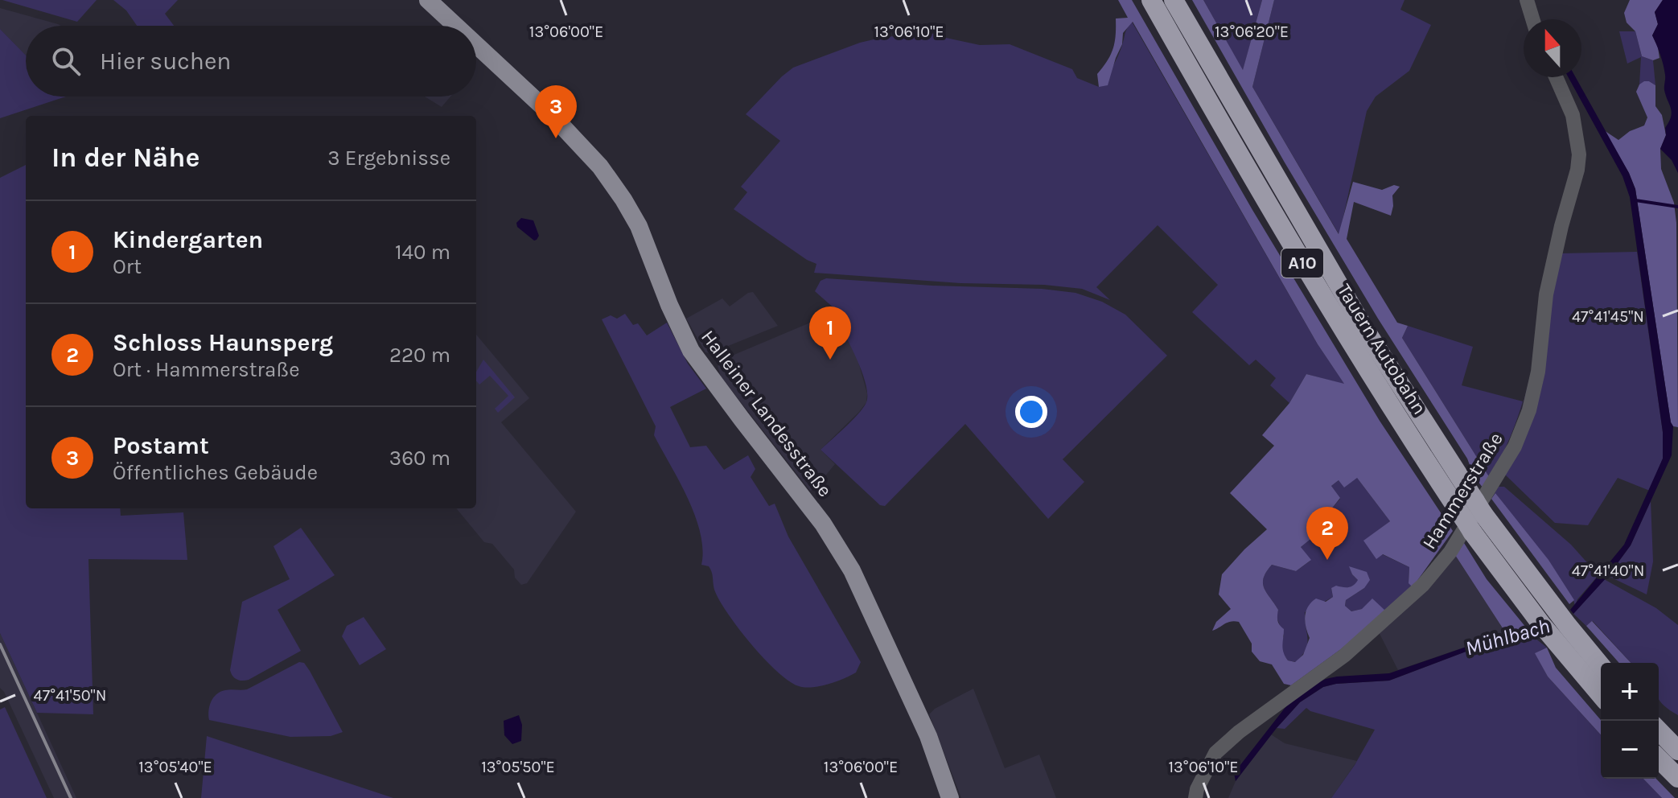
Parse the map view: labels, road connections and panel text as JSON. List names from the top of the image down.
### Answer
{
  "streets": {
    "highway": ["A10", "Tauern Autobahn"],
    "main road": ["Halleiner Landesstraße"],
    "street": ["Hammerstraße"]
  },
  "water": ["Mühlbach"],
  "north": "top",
  "page": {
    "search": "Hier suchen",
    "pins": ["3", "1", "2"],
    "heading": ["In der Nähe", "3 Ergebnisse"],
    "list": [
      {
        "mark": "1",
        "name": "Kindergarten",
        "note": "Ort",
        "value": "140 m"
      },
      {
        "mark": "2",
        "name": "Schloss Haunsperg",
        "note": "Ort · Hammerstraße",
        "value": "220 m"
      },
      {
        "mark": "3",
        "name": "Postamt",
        "note": "Öffentliches Gebäude",
        "value": "360 m"
      }
    ],
    "map_buttons": ["+", "−"]
  },
  "coordinates": [
    "13°06'00\"E",
    "13°06'10\"E",
    "13°06'20\"E",
    "47°41'45\"N",
    "47°41'40\"N",
    "47°41'50\"N",
    "13°05'40\"E",
    "13°05'50\"E"
  ]
}
